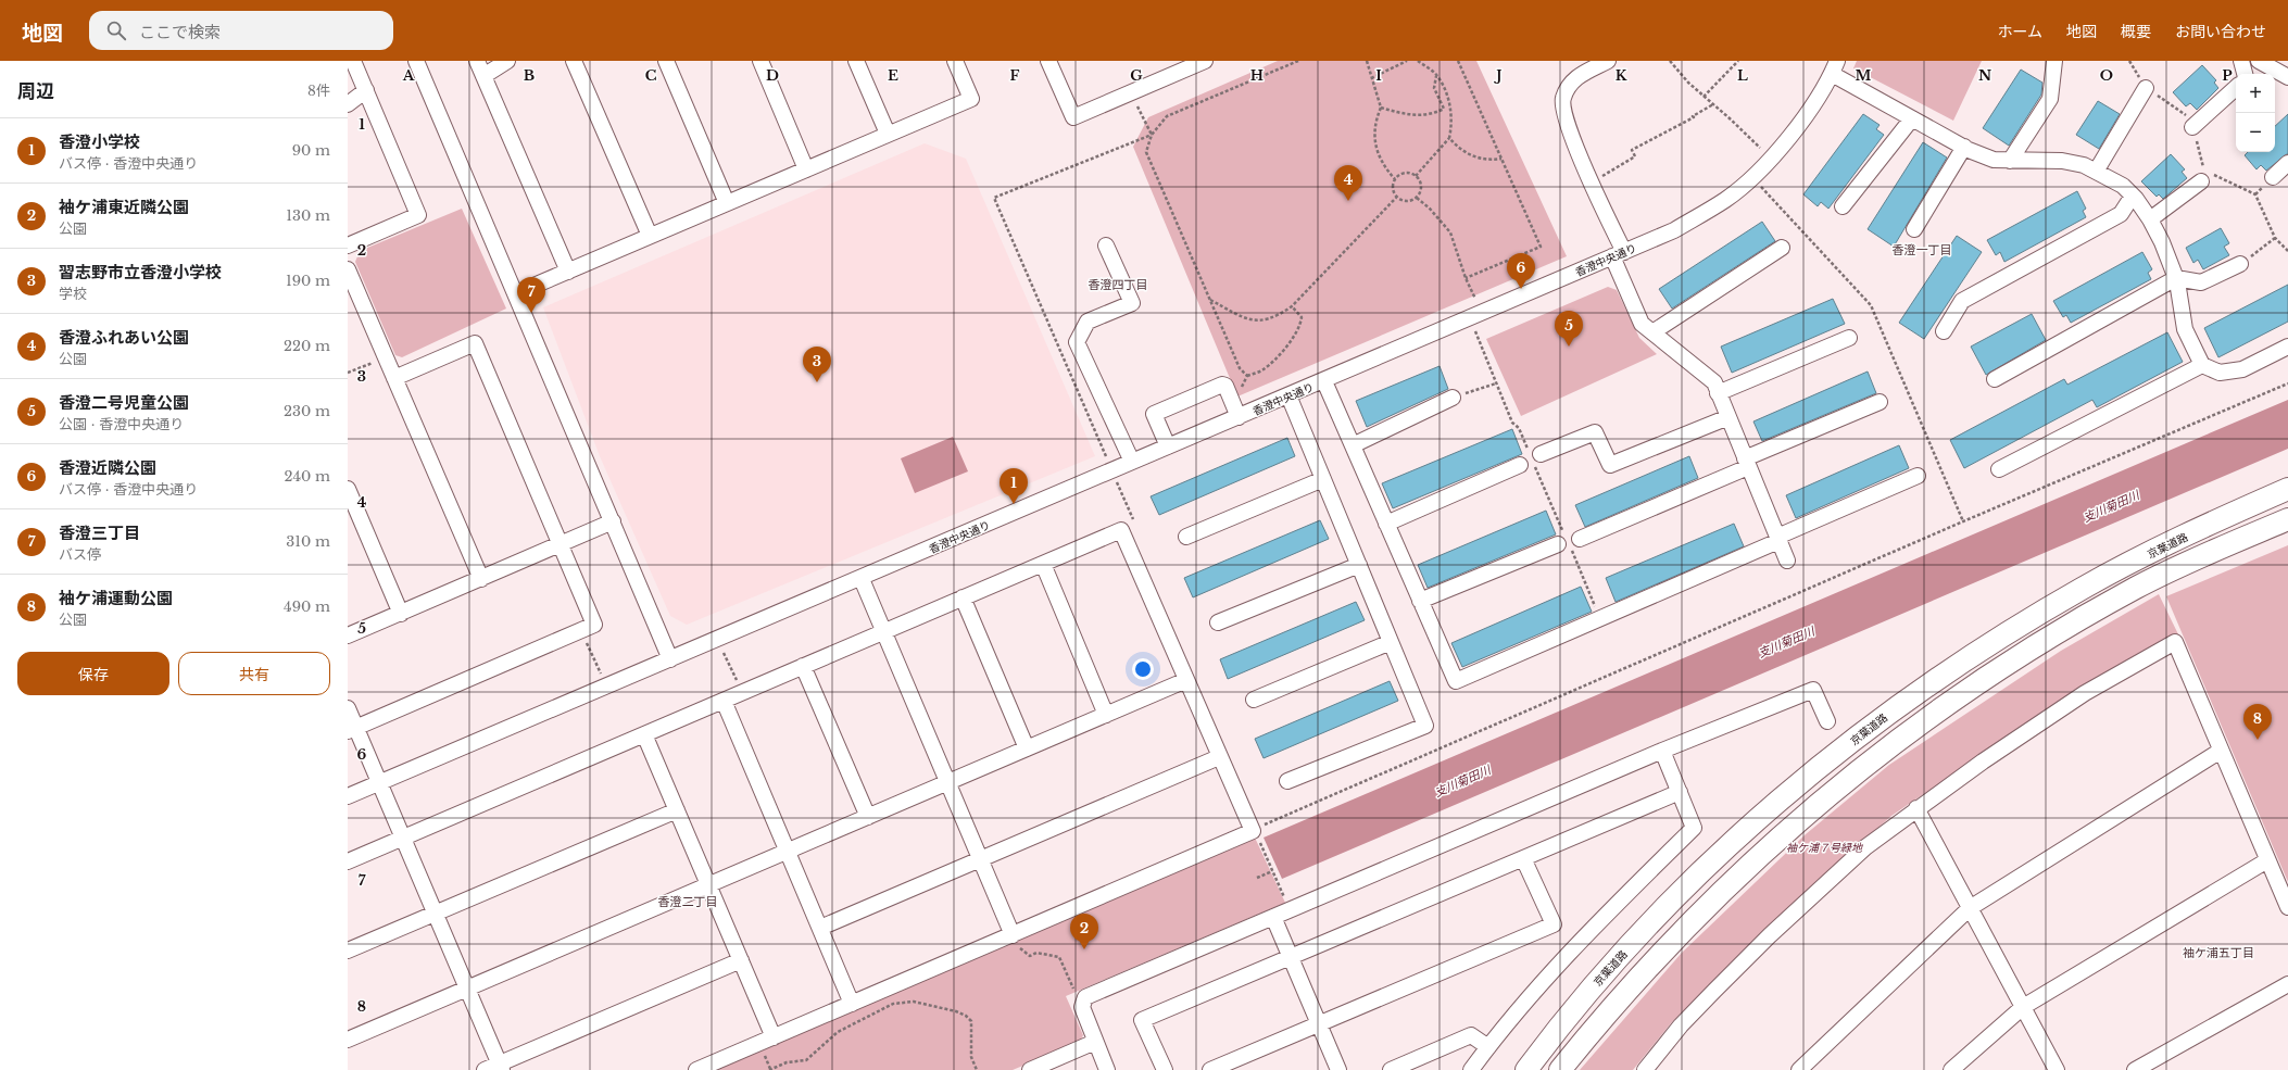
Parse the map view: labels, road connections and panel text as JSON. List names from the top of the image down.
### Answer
{
  "streets": {
    "highway": ["京葉道路"],
    "street": ["香澄中央通り"]
  },
  "districts": [
    "香澄一丁目",
    "香澄四丁目",
    "香澄二丁目",
    "袖ケ浦五丁目"
  ],
  "water": ["支川菊田川"],
  "parks": ["袖ケ浦７号緑地"],
  "page": {
    "header": "地図",
    "search": "ここで検索",
    "nav": [
      "ホーム",
      "地図",
      "概要",
      "お問い合わせ"
    ],
    "heading": ["周辺", "8件"],
    "map_buttons": ["+", "−"],
    "list": [
      {
        "mark": "1",
        "name": "香澄小学校",
        "note": "バス停 · 香澄中央通り",
        "value": "90 m"
      },
      {
        "mark": "2",
        "name": "袖ケ浦東近隣公園",
        "note": "公園",
        "value": "130 m"
      },
      {
        "mark": "3",
        "name": "習志野市立香澄小学校",
        "note": "学校",
        "value": "190 m"
      },
      {
        "mark": "4",
        "name": "香澄ふれあい公園",
        "note": "公園",
        "value": "220 m"
      },
      {
        "mark": "5",
        "name": "香澄二号児童公園",
        "note": "公園 · 香澄中央通り",
        "value": "230 m"
      },
      {
        "mark": "6",
        "name": "香澄近隣公園",
        "note": "バス停 · 香澄中央通り",
        "value": "240 m"
      },
      {
        "mark": "7",
        "name": "香澄三丁目",
        "note": "バス停",
        "value": "310 m"
      },
      {
        "mark": "8",
        "name": "袖ケ浦運動公園",
        "note": "公園",
        "value": "490 m"
      }
    ],
    "pins": [
      "4",
      "6",
      "7",
      "5",
      "3",
      "1",
      "8",
      "2"
    ],
    "buttons": ["保存", "共有"]
  },
  "grid": {
    "columns": [
      "A",
      "B",
      "C",
      "D",
      "E",
      "F",
      "G",
      "H",
      "I",
      "J",
      "K",
      "L",
      "M",
      "N",
      "O",
      "P"
    ],
    "rows": [
      "1",
      "2",
      "3",
      "4",
      "5",
      "6",
      "7",
      "8"
    ]
  }
}
